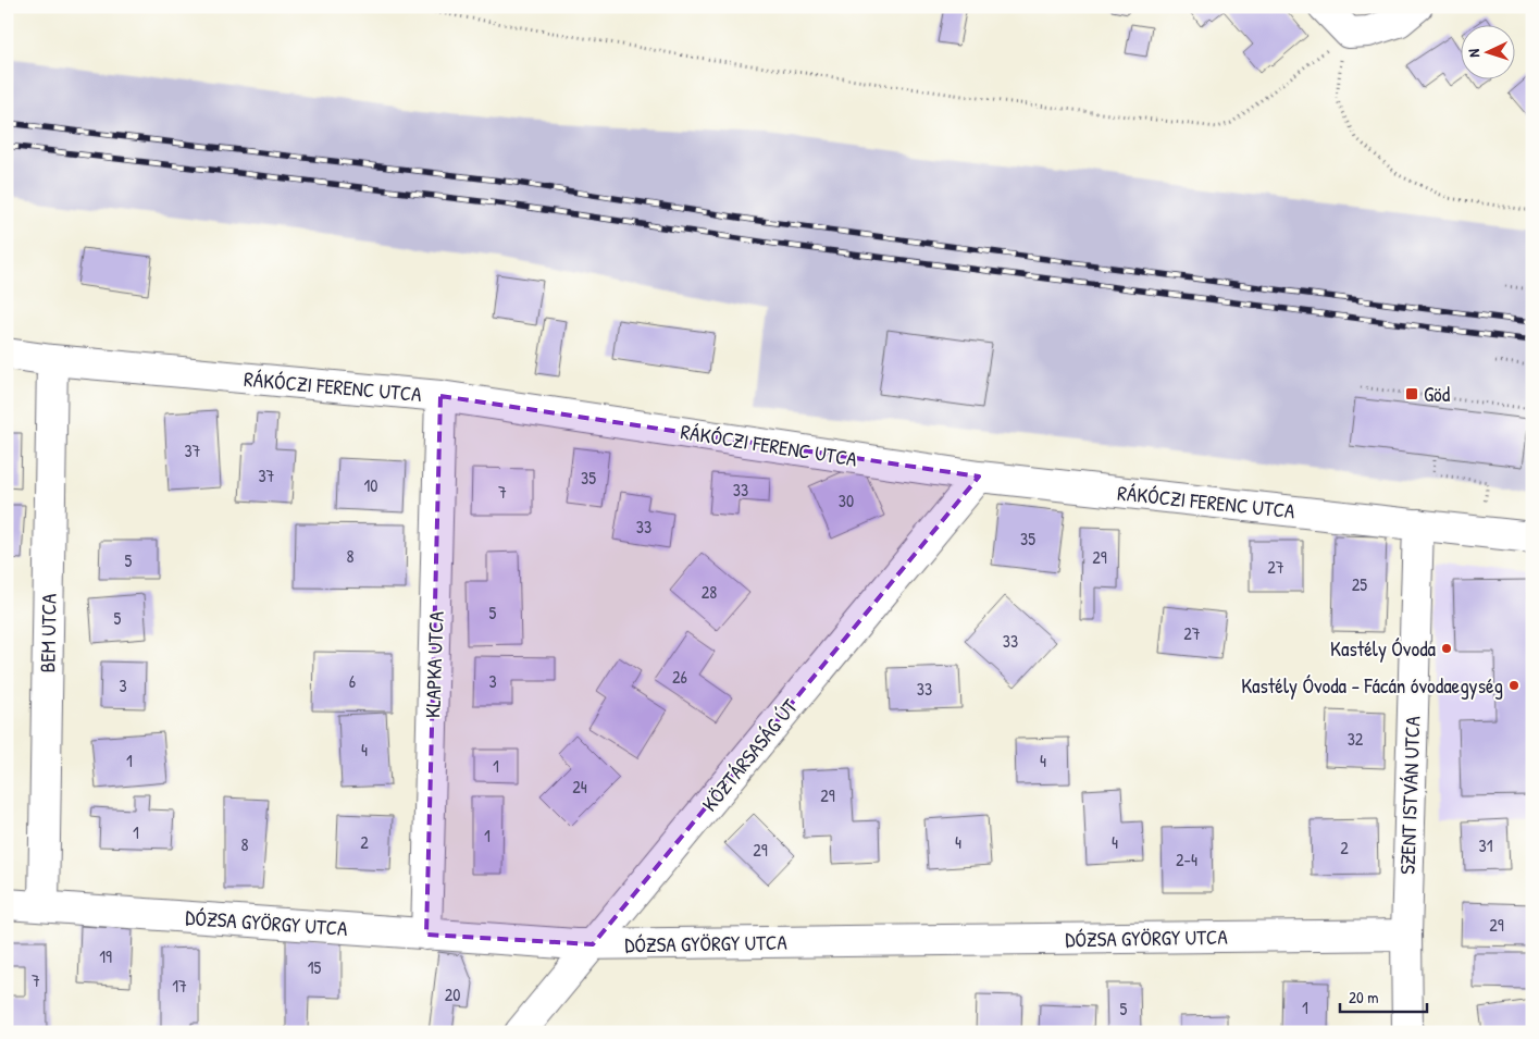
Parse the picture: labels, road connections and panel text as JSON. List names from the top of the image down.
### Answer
{
  "streets": {
    "street": [
      "RÁKÓCZI FERENC UTCA",
      "BEM UTCA",
      "KLAPKA UTCA",
      "KÖZTÁRSASÁG ÚT",
      "SZENT ISTVÁN UTCA",
      "DÓZSA GYÖRGY UTCA"
    ]
  },
  "crossings": [
    ["RÁKÓCZI FERENC UTCA", "BEM UTCA"],
    ["RÁKÓCZI FERENC UTCA", "KLAPKA UTCA"],
    ["RÁKÓCZI FERENC UTCA", "KÖZTÁRSASÁG ÚT"],
    ["RÁKÓCZI FERENC UTCA", "SZENT ISTVÁN UTCA"],
    ["BEM UTCA", "DÓZSA GYÖRGY UTCA"],
    ["KLAPKA UTCA", "DÓZSA GYÖRGY UTCA"],
    ["KÖZTÁRSASÁG ÚT", "DÓZSA GYÖRGY UTCA"],
    ["SZENT ISTVÁN UTCA", "DÓZSA GYÖRGY UTCA"]
  ],
  "places": {
    "transit": ["Göd"],
    "other": ["Kastély Óvoda", "Kastély Óvoda - Fácán óvodaegység"]
  },
  "house_numbers": [
    "37",
    "37",
    "35",
    "10",
    "33",
    "7",
    "30",
    "33",
    "35",
    "8",
    "29",
    "5",
    "27",
    "25",
    "28",
    "5",
    "5",
    "27",
    "33",
    "26",
    "6",
    "3",
    "3",
    "33",
    "32",
    "4",
    "1",
    "4",
    "1",
    "24",
    "29",
    "1",
    "1",
    "2",
    "4",
    "4",
    "8",
    "31",
    "2",
    "29",
    "2-4",
    "29",
    "19",
    "15",
    "7",
    "17",
    "20",
    "1",
    "5"
  ],
  "scale_bar": "20 m",
  "north": "left"
}
